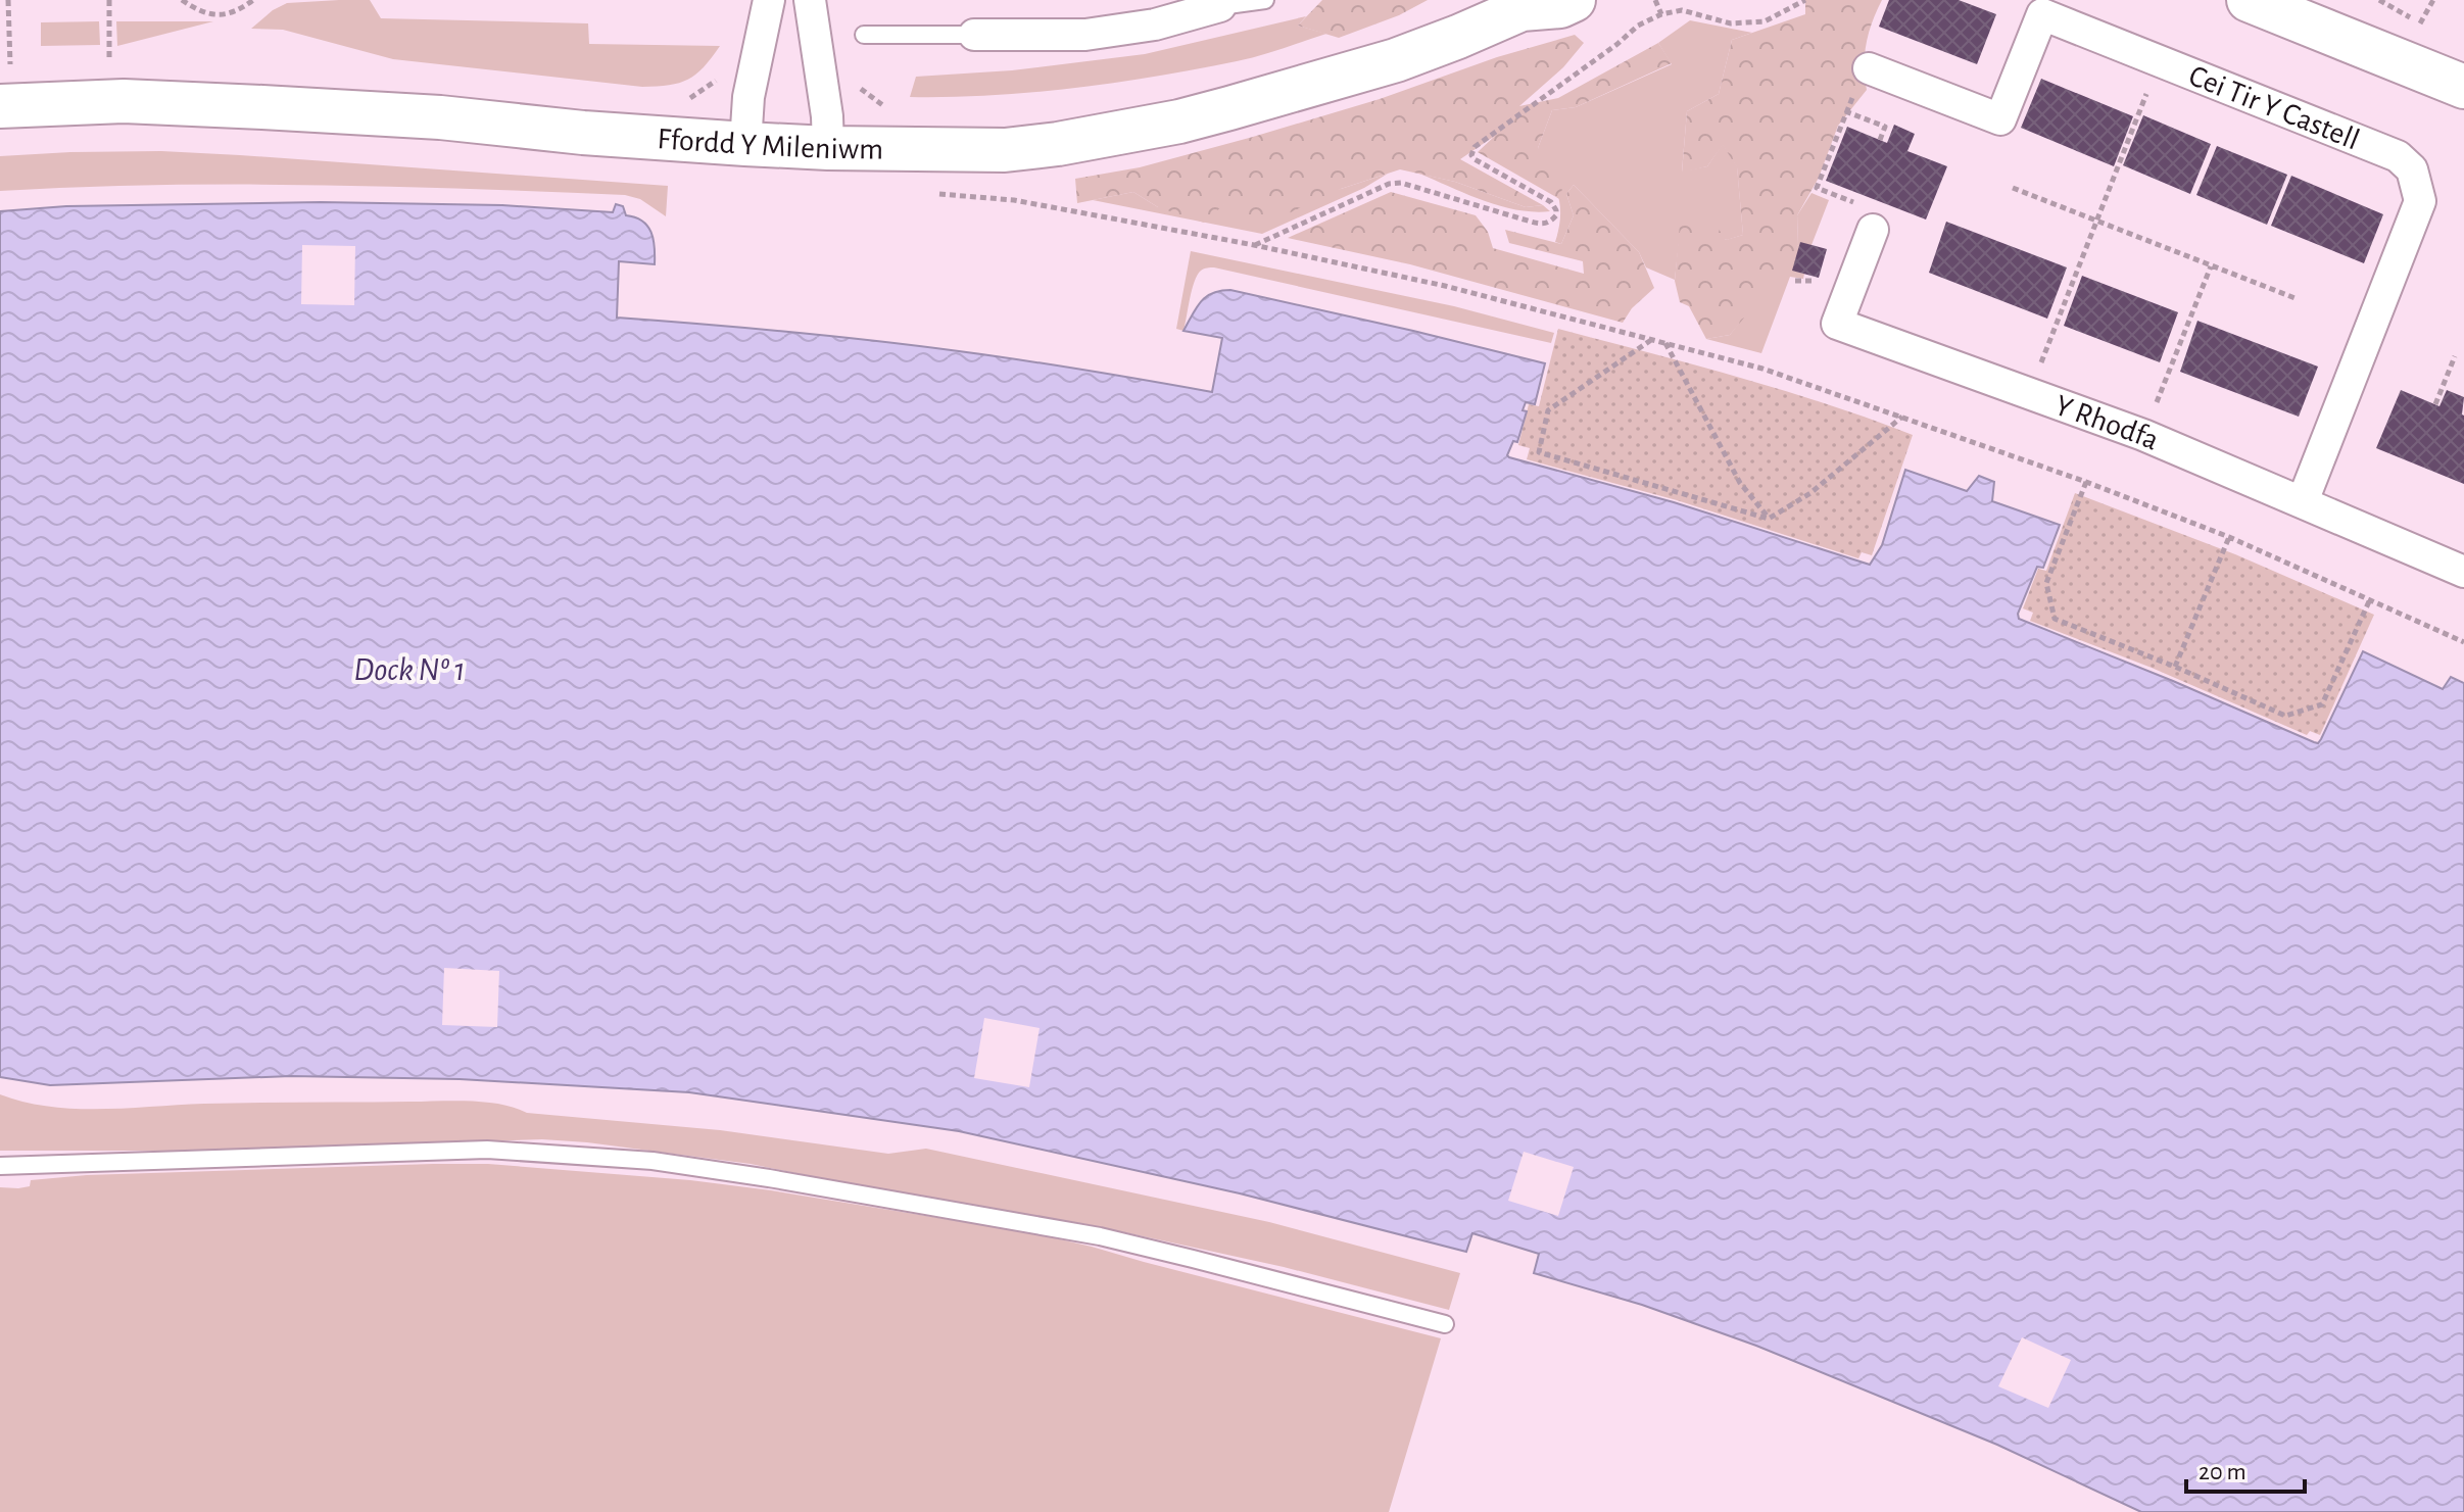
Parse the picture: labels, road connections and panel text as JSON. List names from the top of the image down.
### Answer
{
  "streets": {
    "street": ["Cei Tir Y Castell", "Ffordd Y Mileniwm", "Y Rhodfa"]
  },
  "crossings": [
    ["Cei Tir Y Castell", "Y Rhodfa"]
  ],
  "water": ["Dock Nº 1"],
  "scale_bar": "20 m"
}
